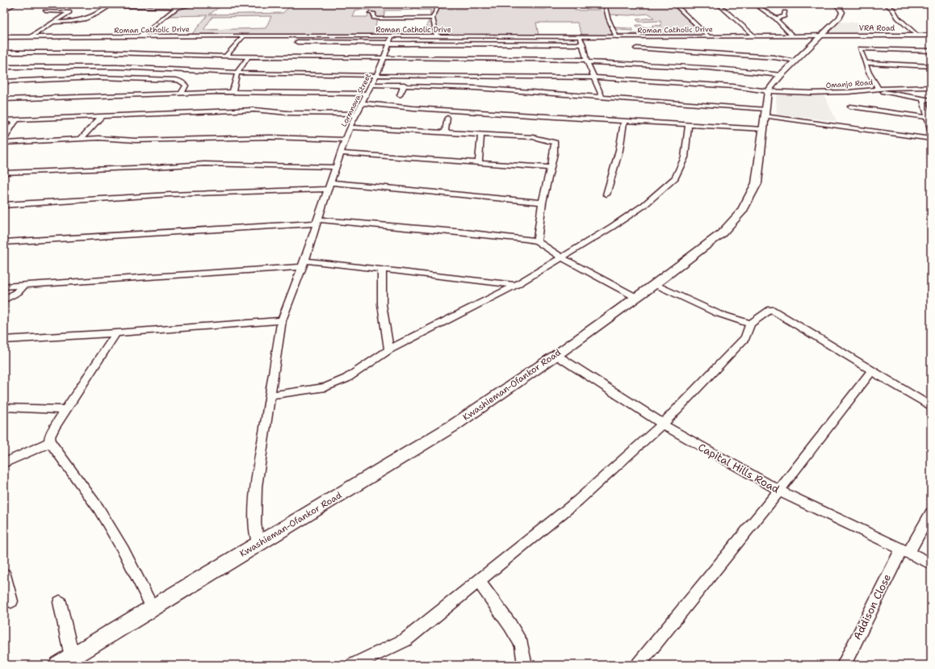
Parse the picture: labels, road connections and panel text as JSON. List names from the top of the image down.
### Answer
{
  "streets": {
    "main road": ["Kwashieman-Ofankor Road"],
    "street": [
      "VRA Road",
      "Roman Catholic Drive",
      "Omanjo Road",
      "Lormnava Street",
      "Capital Hills Road",
      "Addison Close"
    ]
  },
  "crossings": [
    ["VRA Road", "Roman Catholic Drive"],
    ["Roman Catholic Drive", "Lormnava Street"],
    ["Omanjo Road", "Lormnava Street"],
    ["Omanjo Road", "Kwashieman-Ofankor Road"],
    ["Lormnava Street", "Kwashieman-Ofankor Road"],
    ["Kwashieman-Ofankor Road", "Capital Hills Road"],
    ["Capital Hills Road", "Addison Close"]
  ]
}
